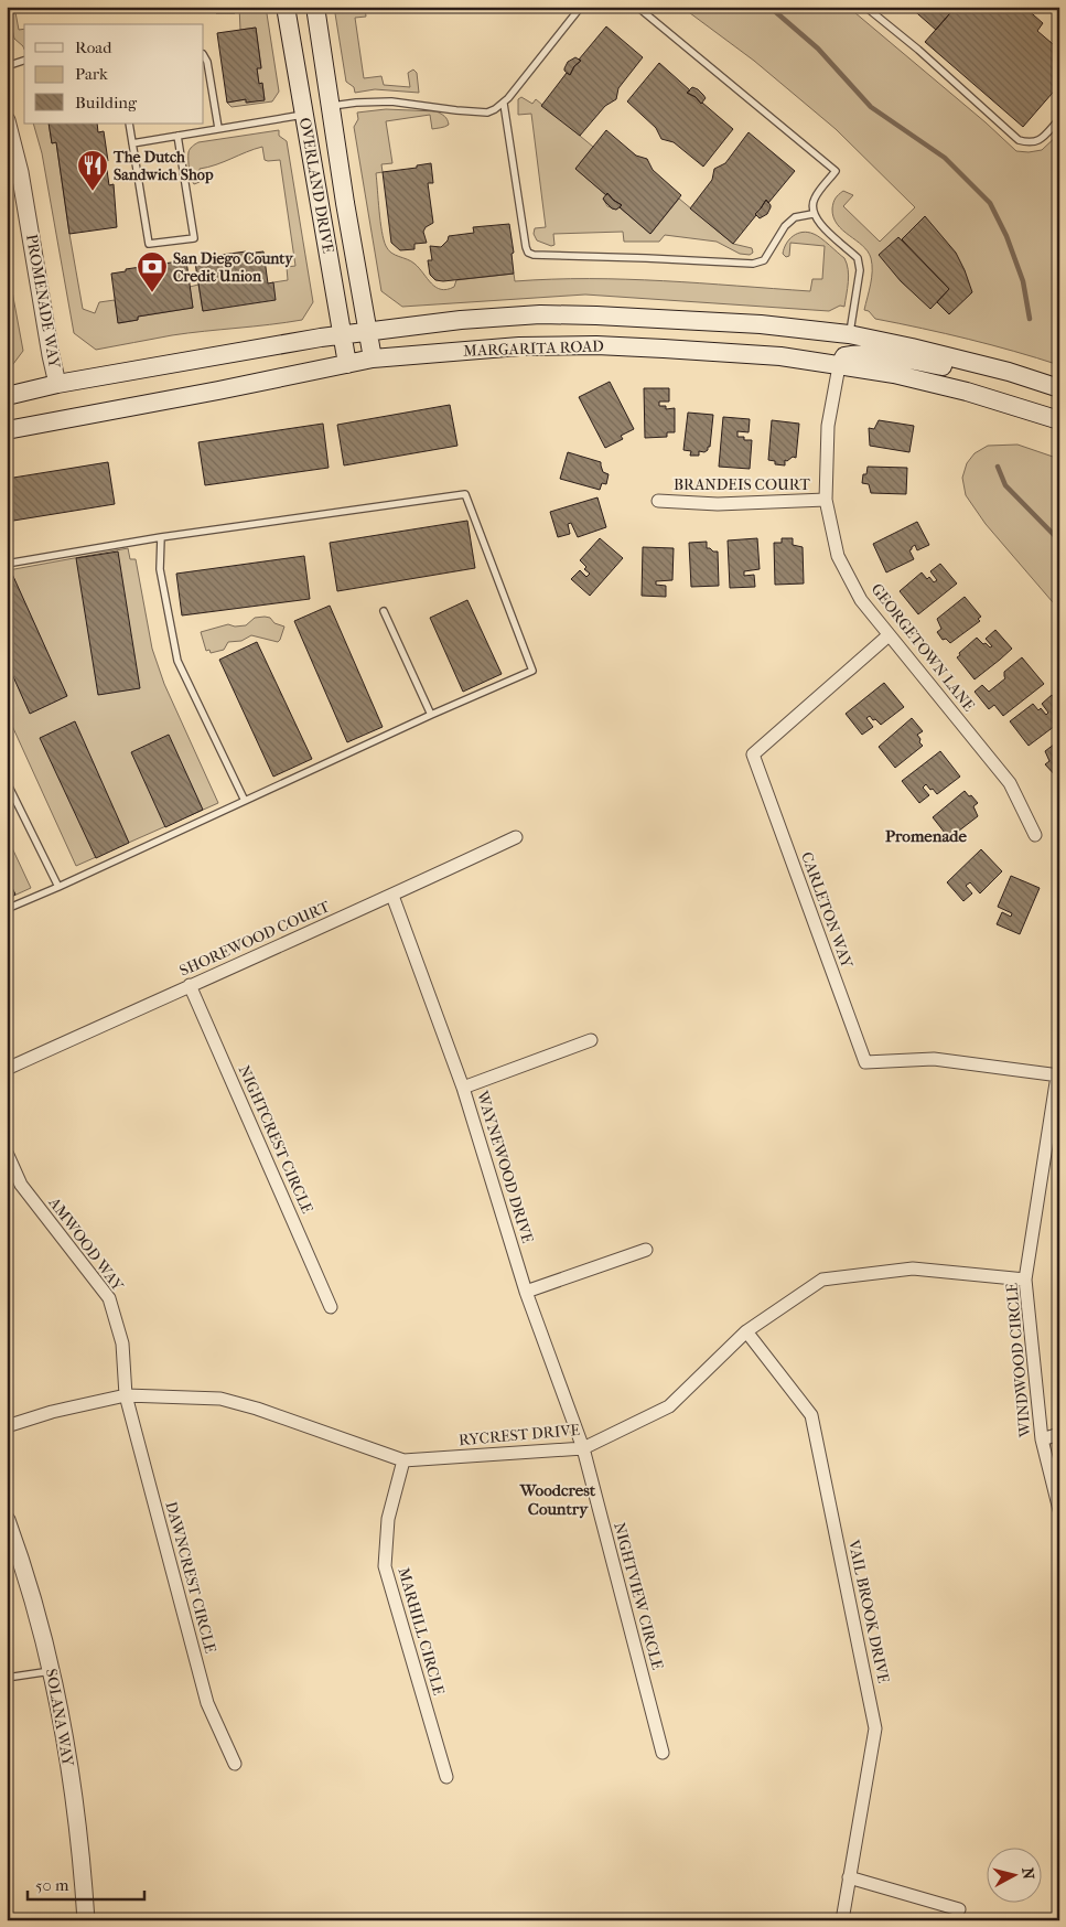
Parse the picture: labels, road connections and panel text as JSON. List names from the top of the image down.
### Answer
{
  "streets": {
    "main road": ["OVERLAND DRIVE", "MARGARITA ROAD"],
    "street": [
      "PROMENADE WAY",
      "BRANDEIS COURT",
      "GEORGETOWN LANE",
      "CARLETON WAY",
      "SHOREWOOD COURT",
      "NIGHTCREST CIRCLE",
      "WAYNEWOOD DRIVE",
      "AMWOOD WAY",
      "WINDWOOD CIRCLE",
      "RYCREST DRIVE",
      "DAWNCREST CIRCLE",
      "NIGHTVIEW CIRCLE",
      "VAIL BROOK DRIVE",
      "MARHILL CIRCLE",
      "SOLANA WAY"
    ]
  },
  "crossings": [
    ["OVERLAND DRIVE", "MARGARITA ROAD"],
    ["PROMENADE WAY", "MARGARITA ROAD"],
    ["MARGARITA ROAD", "GEORGETOWN LANE"],
    ["BRANDEIS COURT", "GEORGETOWN LANE"],
    ["GEORGETOWN LANE", "CARLETON WAY"],
    ["CARLETON WAY", "WINDWOOD CIRCLE"],
    ["SHOREWOOD COURT", "NIGHTCREST CIRCLE"],
    ["SHOREWOOD COURT", "WAYNEWOOD DRIVE"],
    ["WAYNEWOOD DRIVE", "RYCREST DRIVE"],
    ["WAYNEWOOD DRIVE", "NIGHTVIEW CIRCLE"],
    ["AMWOOD WAY", "RYCREST DRIVE"],
    ["AMWOOD WAY", "DAWNCREST CIRCLE"],
    ["WINDWOOD CIRCLE", "RYCREST DRIVE"],
    ["RYCREST DRIVE", "DAWNCREST CIRCLE"],
    ["RYCREST DRIVE", "NIGHTVIEW CIRCLE"],
    ["RYCREST DRIVE", "VAIL BROOK DRIVE"],
    ["RYCREST DRIVE", "MARHILL CIRCLE"]
  ],
  "districts": ["Promenade", "Woodcrest Country"],
  "places": {
    "restaurant": ["The Dutch Sandwich Shop"],
    "bank": ["San Diego County Credit Union"]
  },
  "legend": ["Road", "Park", "Building"],
  "scale_bar": "50 m",
  "north": "right"
}
